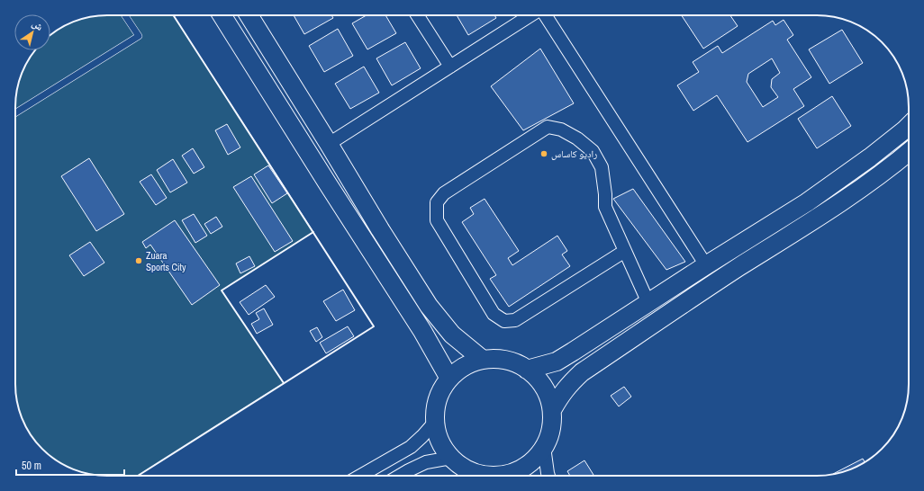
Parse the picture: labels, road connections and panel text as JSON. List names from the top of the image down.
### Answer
{
  "places": ["راديو كاساس", "Zuara Sports City"],
  "scale_bar": "50 m",
  "north": "top right"
}
